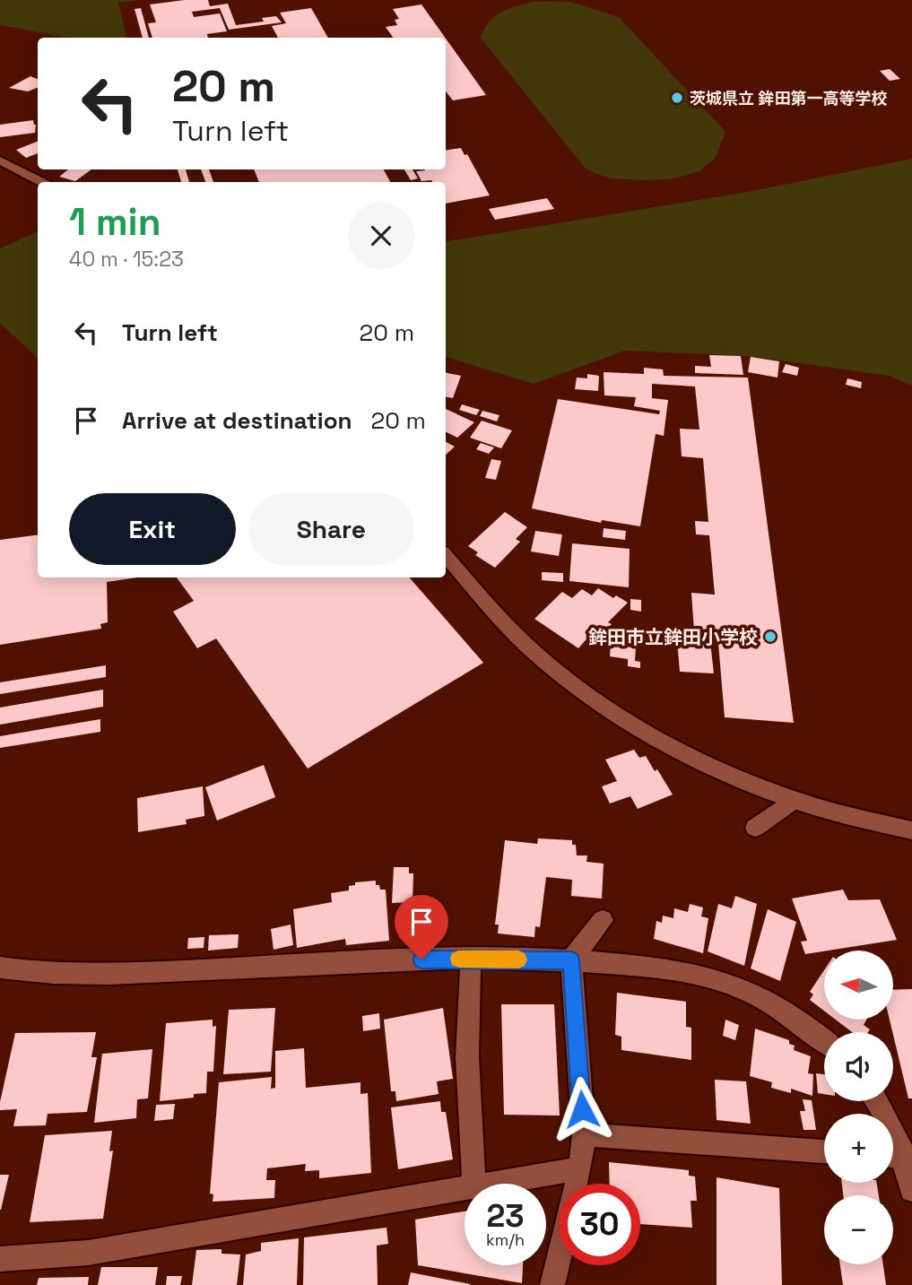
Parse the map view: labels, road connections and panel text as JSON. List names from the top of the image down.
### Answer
{
  "places": ["茨城県立 鉾田第一高等学校", "鉾田市立鉾田小学校"],
  "north": "left",
  "page": {
    "turn": ["20 m", "Turn left"],
    "heading": ["1 min", "40 m · 15:23"],
    "list": [
      {
        "name": "Turn left",
        "value": "20 m"
      },
      {
        "name": "Arrive at destination",
        "value": "20 m"
      }
    ],
    "buttons": ["Exit", "Share"],
    "map_buttons": ["+", "−"],
    "speed": "23 km/h",
    "limit": "30"
  }
}
